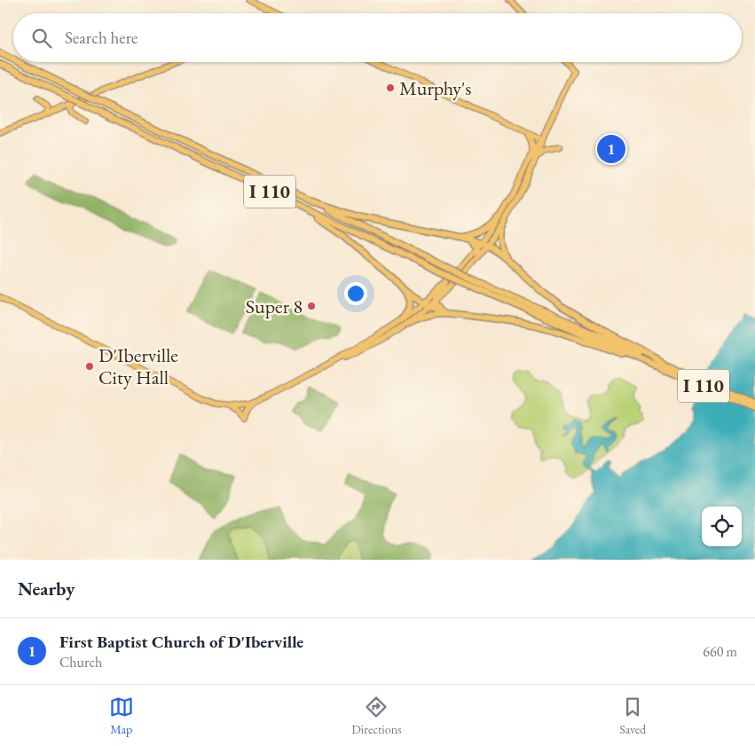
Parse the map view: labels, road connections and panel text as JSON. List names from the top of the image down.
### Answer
{
  "streets": {
    "highway": ["I 110"]
  },
  "places": ["Murphy's", "Super 8", "D'Iberville City Hall"],
  "page": {
    "search": "Search here",
    "pins": "1",
    "heading": "Nearby",
    "list": [
      {
        "mark": "1",
        "name": "First Baptist Church of D'Iberville",
        "note": "Church",
        "value": "660 m"
      }
    ],
    "nav": ["Map", "Directions", "Saved"]
  }
}
